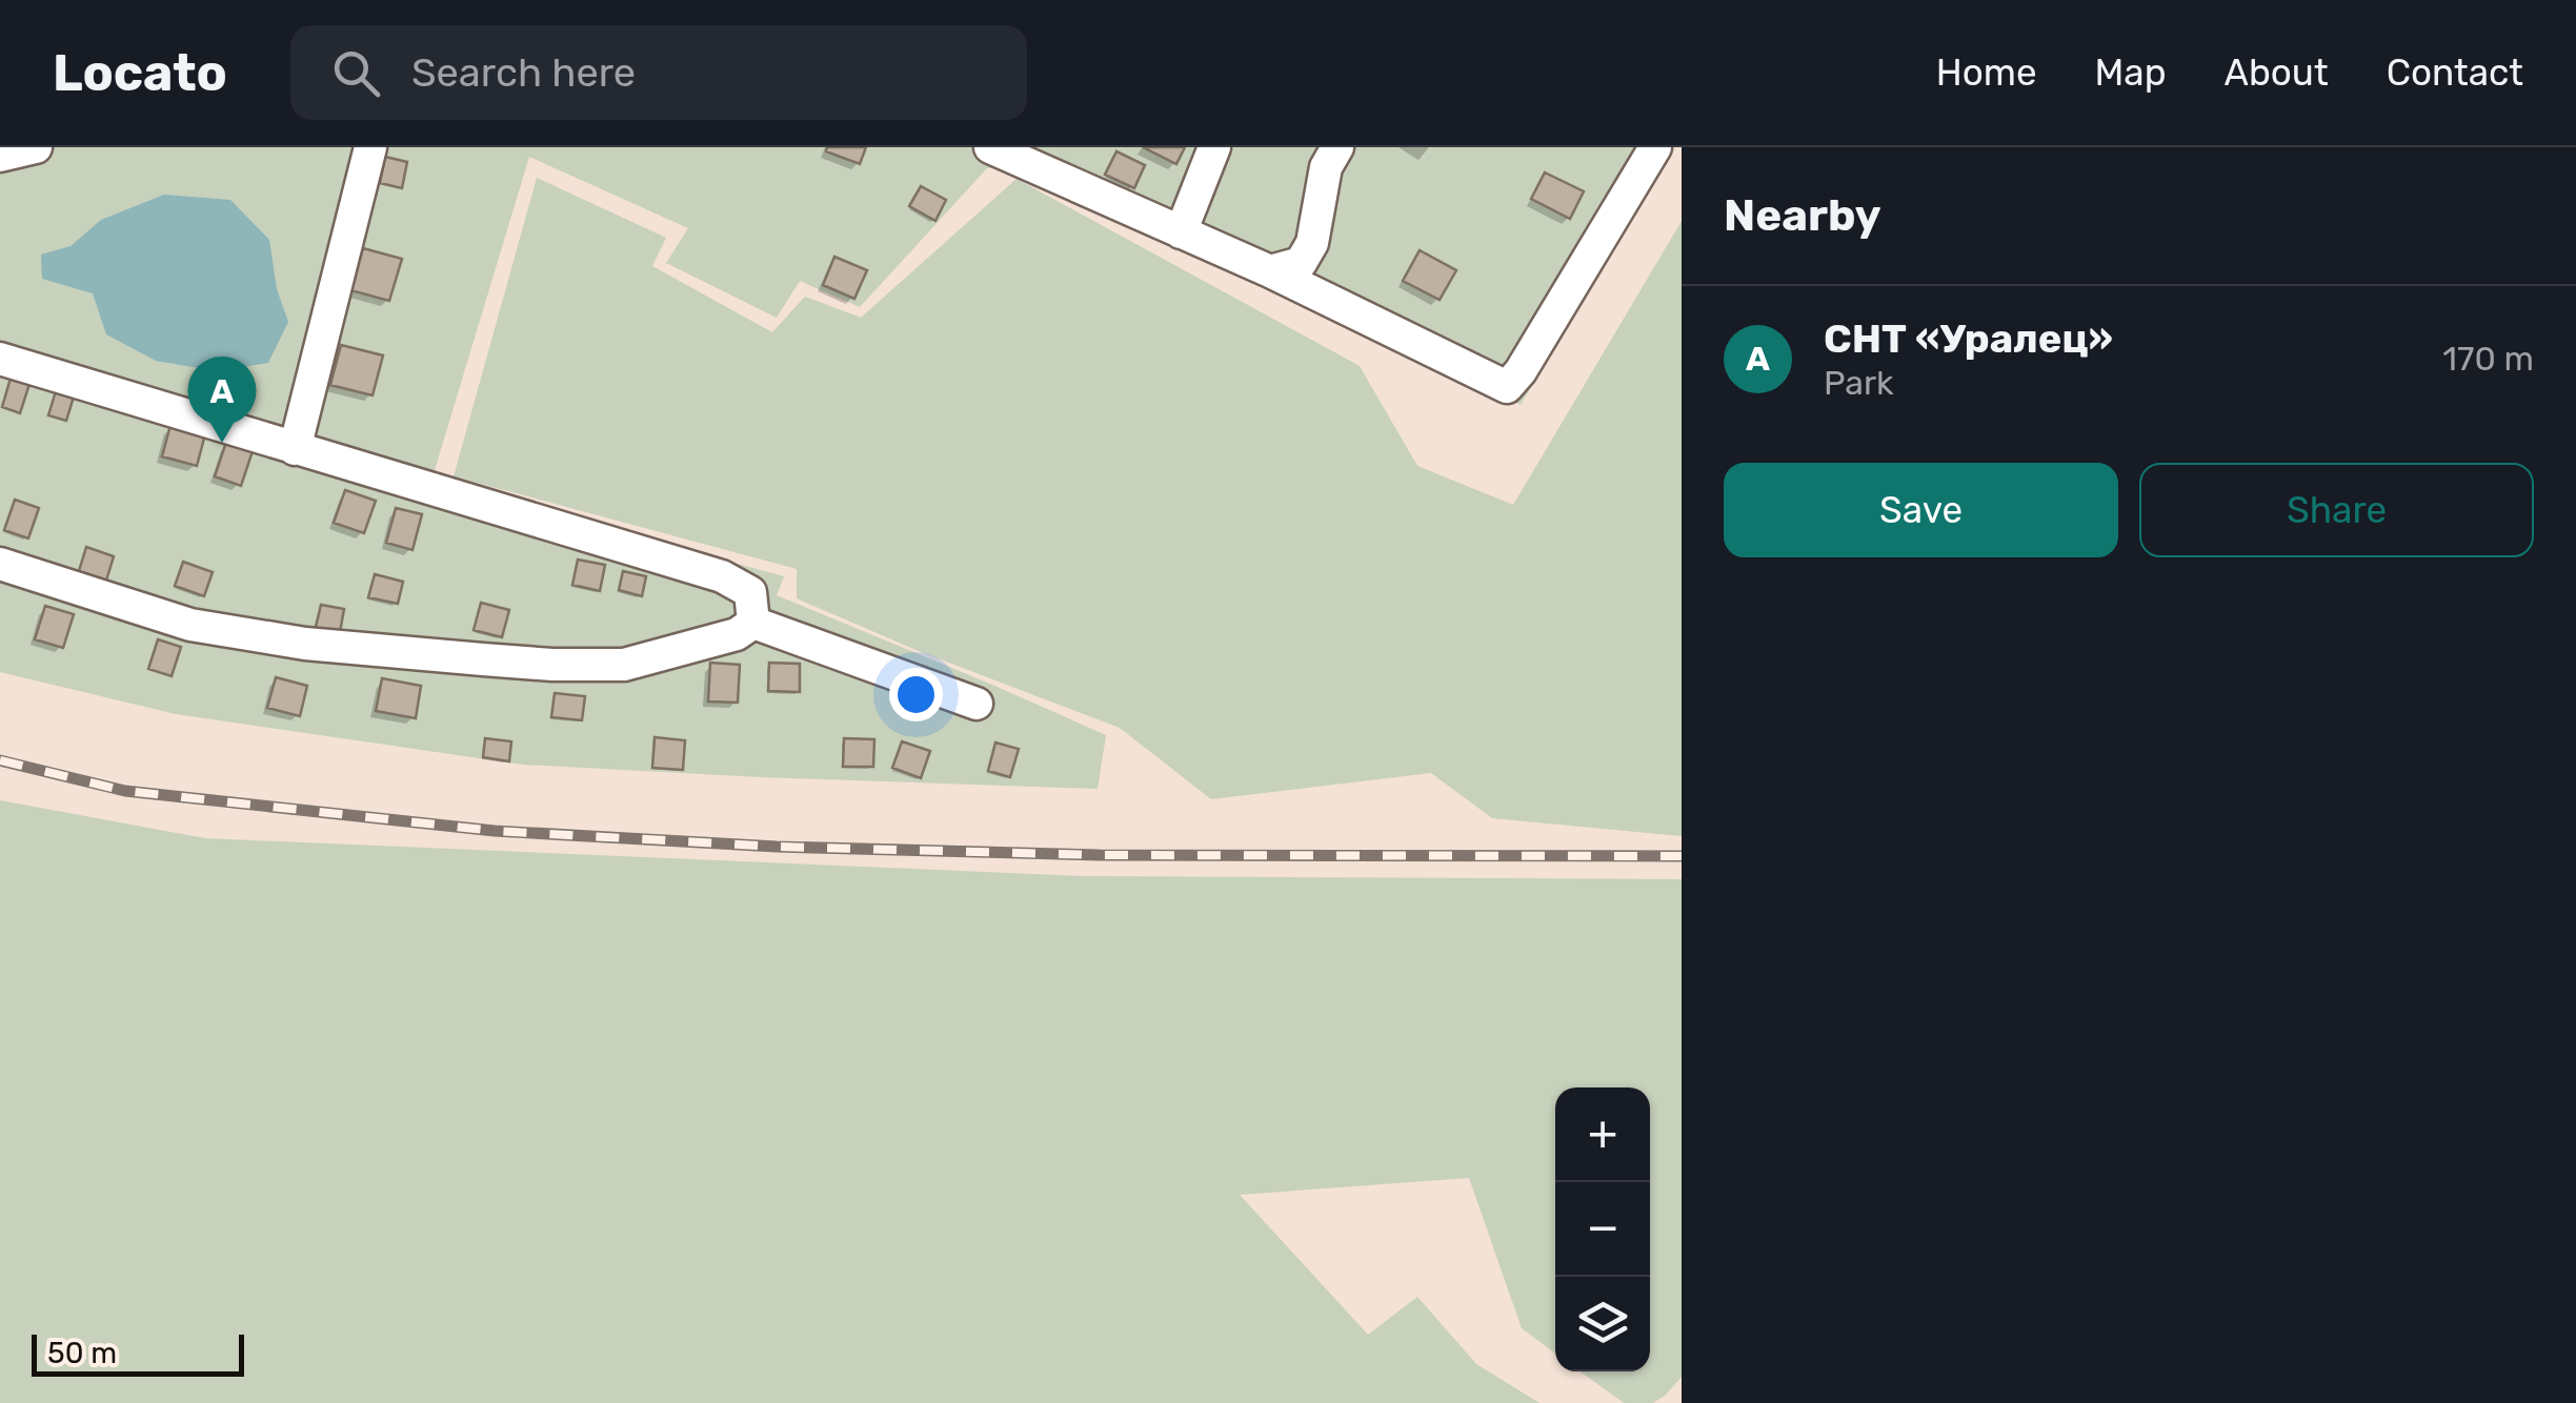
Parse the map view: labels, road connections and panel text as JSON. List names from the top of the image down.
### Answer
{
  "scale_bar": "50 m",
  "page": {
    "header": "Locato",
    "search": "Search here",
    "nav": [
      "Home",
      "Map",
      "About",
      "Contact"
    ],
    "heading": "Nearby",
    "list": [
      {
        "mark": "A",
        "name": "СНТ «Уралец»",
        "note": "Park",
        "value": "170 m"
      }
    ],
    "pins": "A",
    "buttons": ["Save", "Share"],
    "map_buttons": ["+", "−"],
    "scale": "50 m"
  }
}
